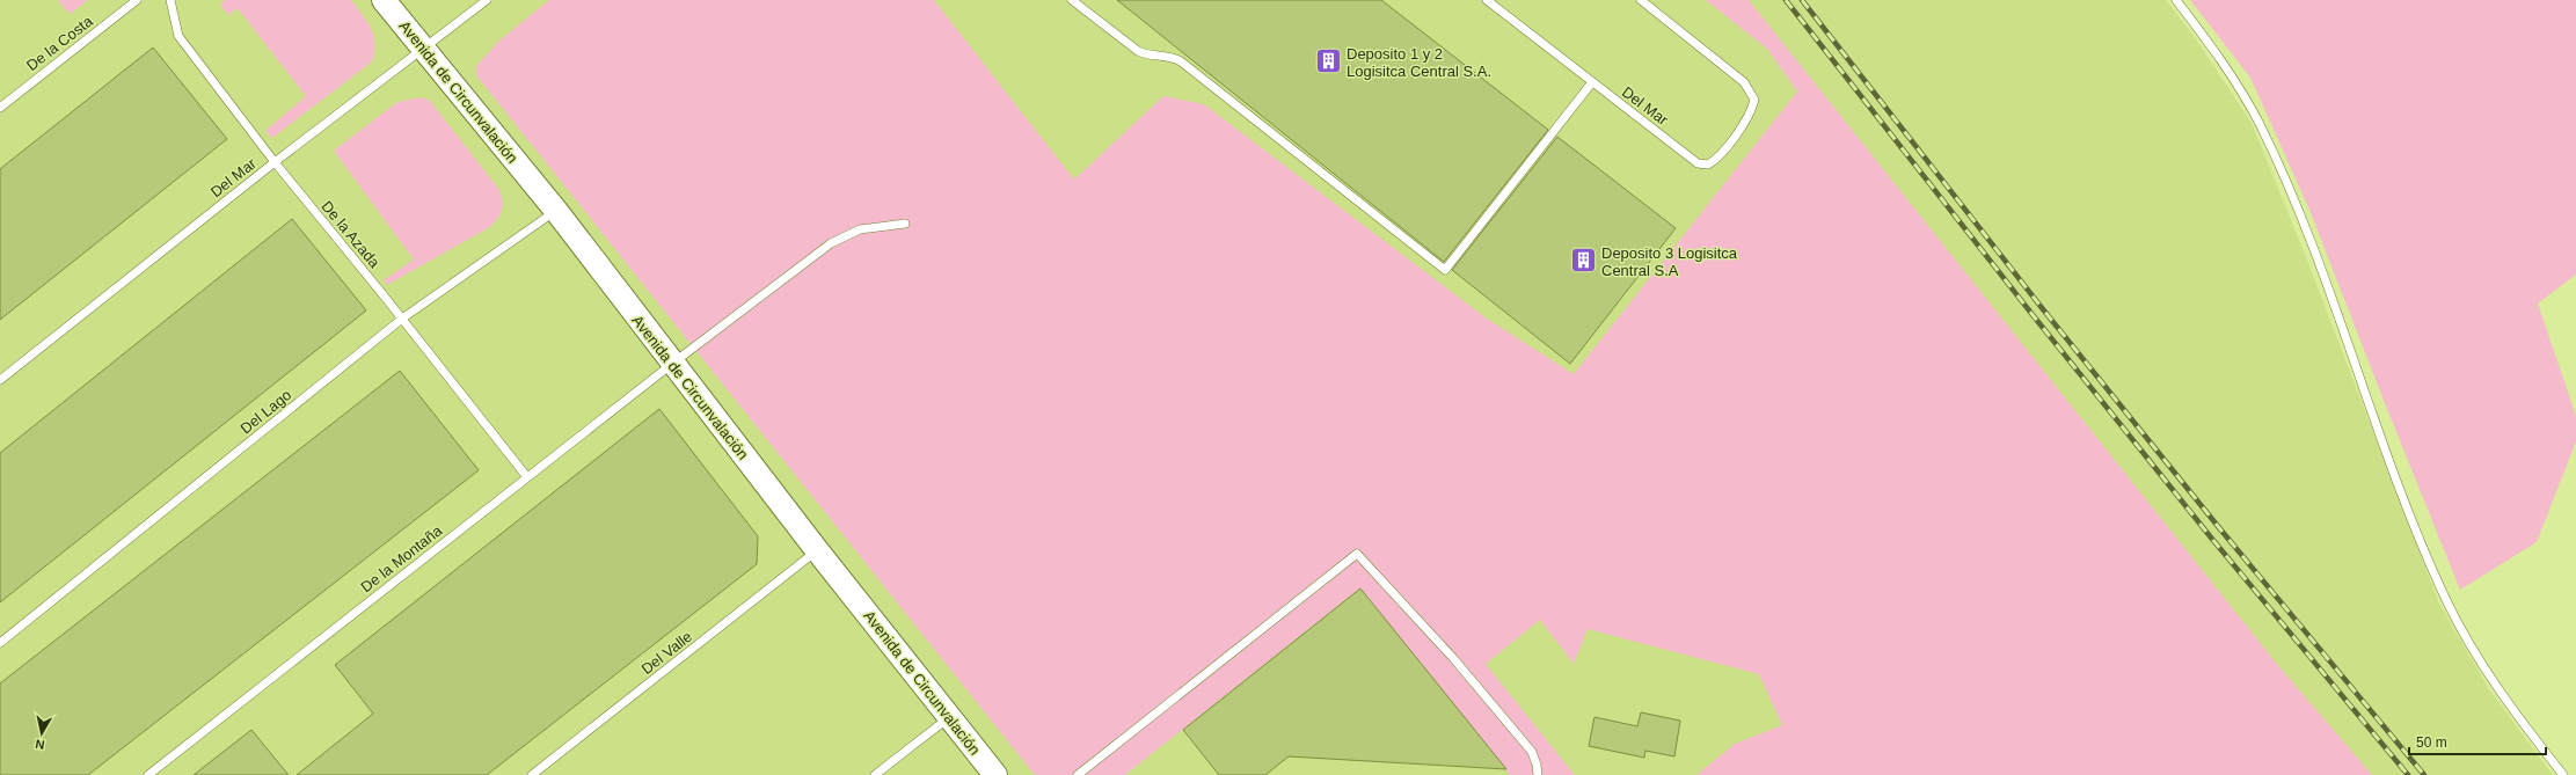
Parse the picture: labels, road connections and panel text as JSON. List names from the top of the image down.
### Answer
{
  "streets": {
    "street": ["Avenida de Circunvalación"],
    "lane": [
      "De la Costa",
      "Del Mar",
      "De la Azada",
      "Del Lago",
      "De la Montaña",
      "Del Valle"
    ]
  },
  "crossings": [
    ["Avenida de Circunvalación", "Del Mar"],
    ["Avenida de Circunvalación", "Del Lago"],
    ["Avenida de Circunvalación", "De la Montaña"],
    ["Avenida de Circunvalación", "Del Valle"],
    ["Del Mar", "De la Azada"],
    ["De la Azada", "Del Lago"],
    ["De la Azada", "De la Montaña"]
  ],
  "places": {
    "building": ["Deposito 1 y 2 Logisitca Central S.A.", "Deposito 3 Logisitca Central S.A"]
  },
  "scale_bar": "50 m",
  "north": "bottom"
}
